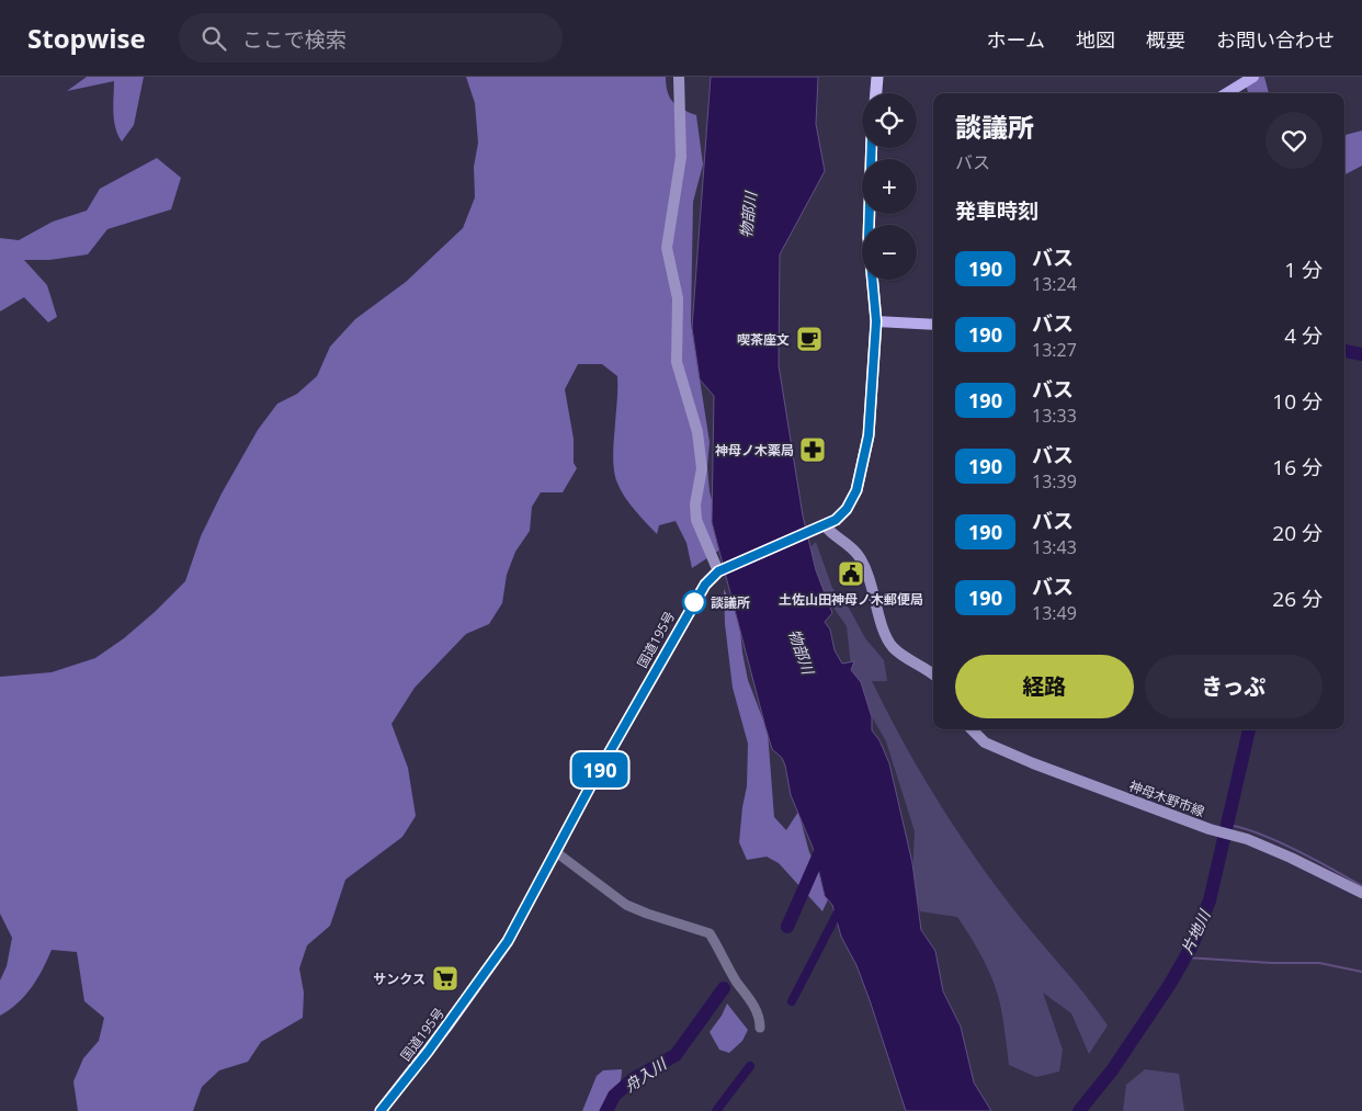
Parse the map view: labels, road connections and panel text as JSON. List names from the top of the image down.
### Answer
{
  "streets": {
    "highway": ["国道195号"],
    "main road": ["神母木野市線"]
  },
  "water": ["物部川", "片地川", "舟入川"],
  "places": {
    "cafe": ["喫茶座文"],
    "pharmacy": ["神母ノ木薬局"],
    "public building": ["土佐山田神母ノ木郵便局"],
    "other": ["談議所"],
    "supermarket": ["サンクス"]
  },
  "lines": ["bus line 190"],
  "page": {
    "header": "Stopwise",
    "search": "ここで検索",
    "nav": [
      "ホーム",
      "地図",
      "概要",
      "お問い合わせ"
    ],
    "on_map": "190",
    "map_buttons": ["+", "−"],
    "heading": [
      ["談議所", "バス"],
      "発車時刻"
    ],
    "list": [
      {
        "mark": "190",
        "name": "バス",
        "note": "13:24",
        "value": "1 分"
      },
      {
        "mark": "190",
        "name": "バス",
        "note": "13:27",
        "value": "4 分"
      },
      {
        "mark": "190",
        "name": "バス",
        "note": "13:33",
        "value": "10 分"
      },
      {
        "mark": "190",
        "name": "バス",
        "note": "13:39",
        "value": "16 分"
      },
      {
        "mark": "190",
        "name": "バス",
        "note": "13:43",
        "value": "20 分"
      },
      {
        "mark": "190",
        "name": "バス",
        "note": "13:49",
        "value": "26 分"
      }
    ],
    "buttons": ["経路", "きっぷ"]
  }
}
